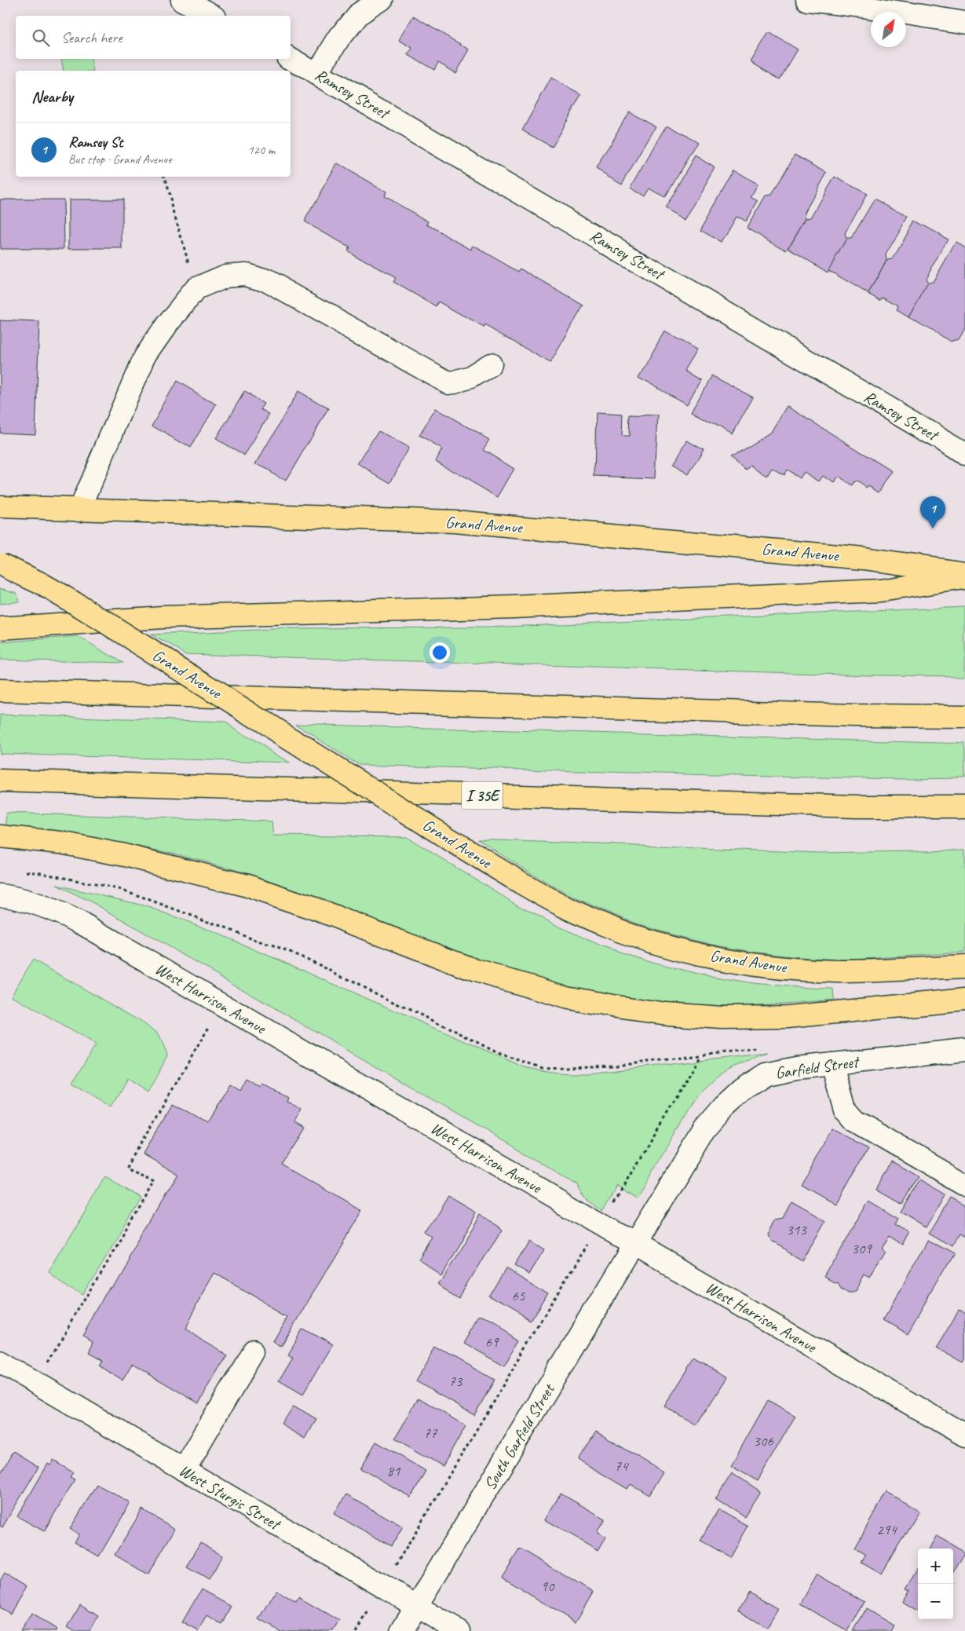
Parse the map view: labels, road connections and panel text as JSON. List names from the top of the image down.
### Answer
{
  "streets": {
    "main road": ["Grand Avenue", "I 35E"],
    "street": [
      "Ramsey Street",
      "West Harrison Avenue",
      "Garfield Street",
      "South Garfield Street",
      "West Sturgis Street"
    ]
  },
  "crossings": [
    ["West Harrison Avenue", "Garfield Street"],
    ["West Harrison Avenue", "South Garfield Street"],
    ["Garfield Street", "South Garfield Street"],
    ["South Garfield Street", "West Sturgis Street"]
  ],
  "house_numbers": [
    "313",
    "309",
    "65",
    "69",
    "73",
    "77",
    "306",
    "74",
    "81",
    "294",
    "90"
  ],
  "north": "top right",
  "page": {
    "search": "Search here",
    "heading": "Nearby",
    "list": [
      {
        "mark": "1",
        "name": "Ramsey St",
        "note": "Bus stop · Grand Avenue",
        "value": "120 m"
      }
    ],
    "pins": "1",
    "map_buttons": ["+", "−"]
  }
}
